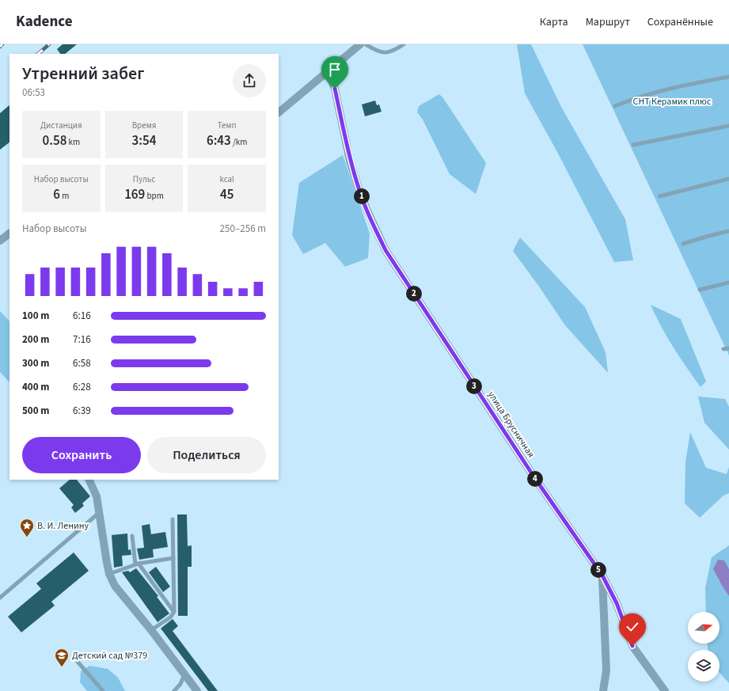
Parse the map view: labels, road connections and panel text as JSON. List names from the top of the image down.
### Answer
{
  "streets": {
    "street": ["улица Брусничная"]
  },
  "parks": ["СНТ Керамик плюс"],
  "places": {
    "place": ["В. И. Ленину"],
    "school or university": ["Детский сад №379"]
  },
  "north": "right",
  "page": {
    "header": "Kadence",
    "nav": ["Карта", "Маршрут", "Сохранённые"],
    "heading": ["Утренний забег", "06:53"],
    "stats": [
      ["Дистанция", "0.58 km"],
      ["Время", "3:54"],
      ["Темп", "6:43 /km"],
      ["Набор высоты", "6 m"],
      ["Пульс", "169 bpm"],
      ["kcal", "45"]
    ],
    "pins": [
      "1",
      "2",
      "3",
      "4",
      "5"
    ],
    "chart": ["Набор высоты", "250–256 m"],
    "list": [
      {
        "name": "100 m",
        "note": "6:16"
      },
      {
        "name": "200 m",
        "note": "7:16"
      },
      {
        "name": "300 m",
        "note": "6:58"
      },
      {
        "name": "400 m",
        "note": "6:28"
      },
      {
        "name": "500 m",
        "note": "6:39"
      }
    ],
    "buttons": ["Сохранить", "Поделиться"]
  }
}
